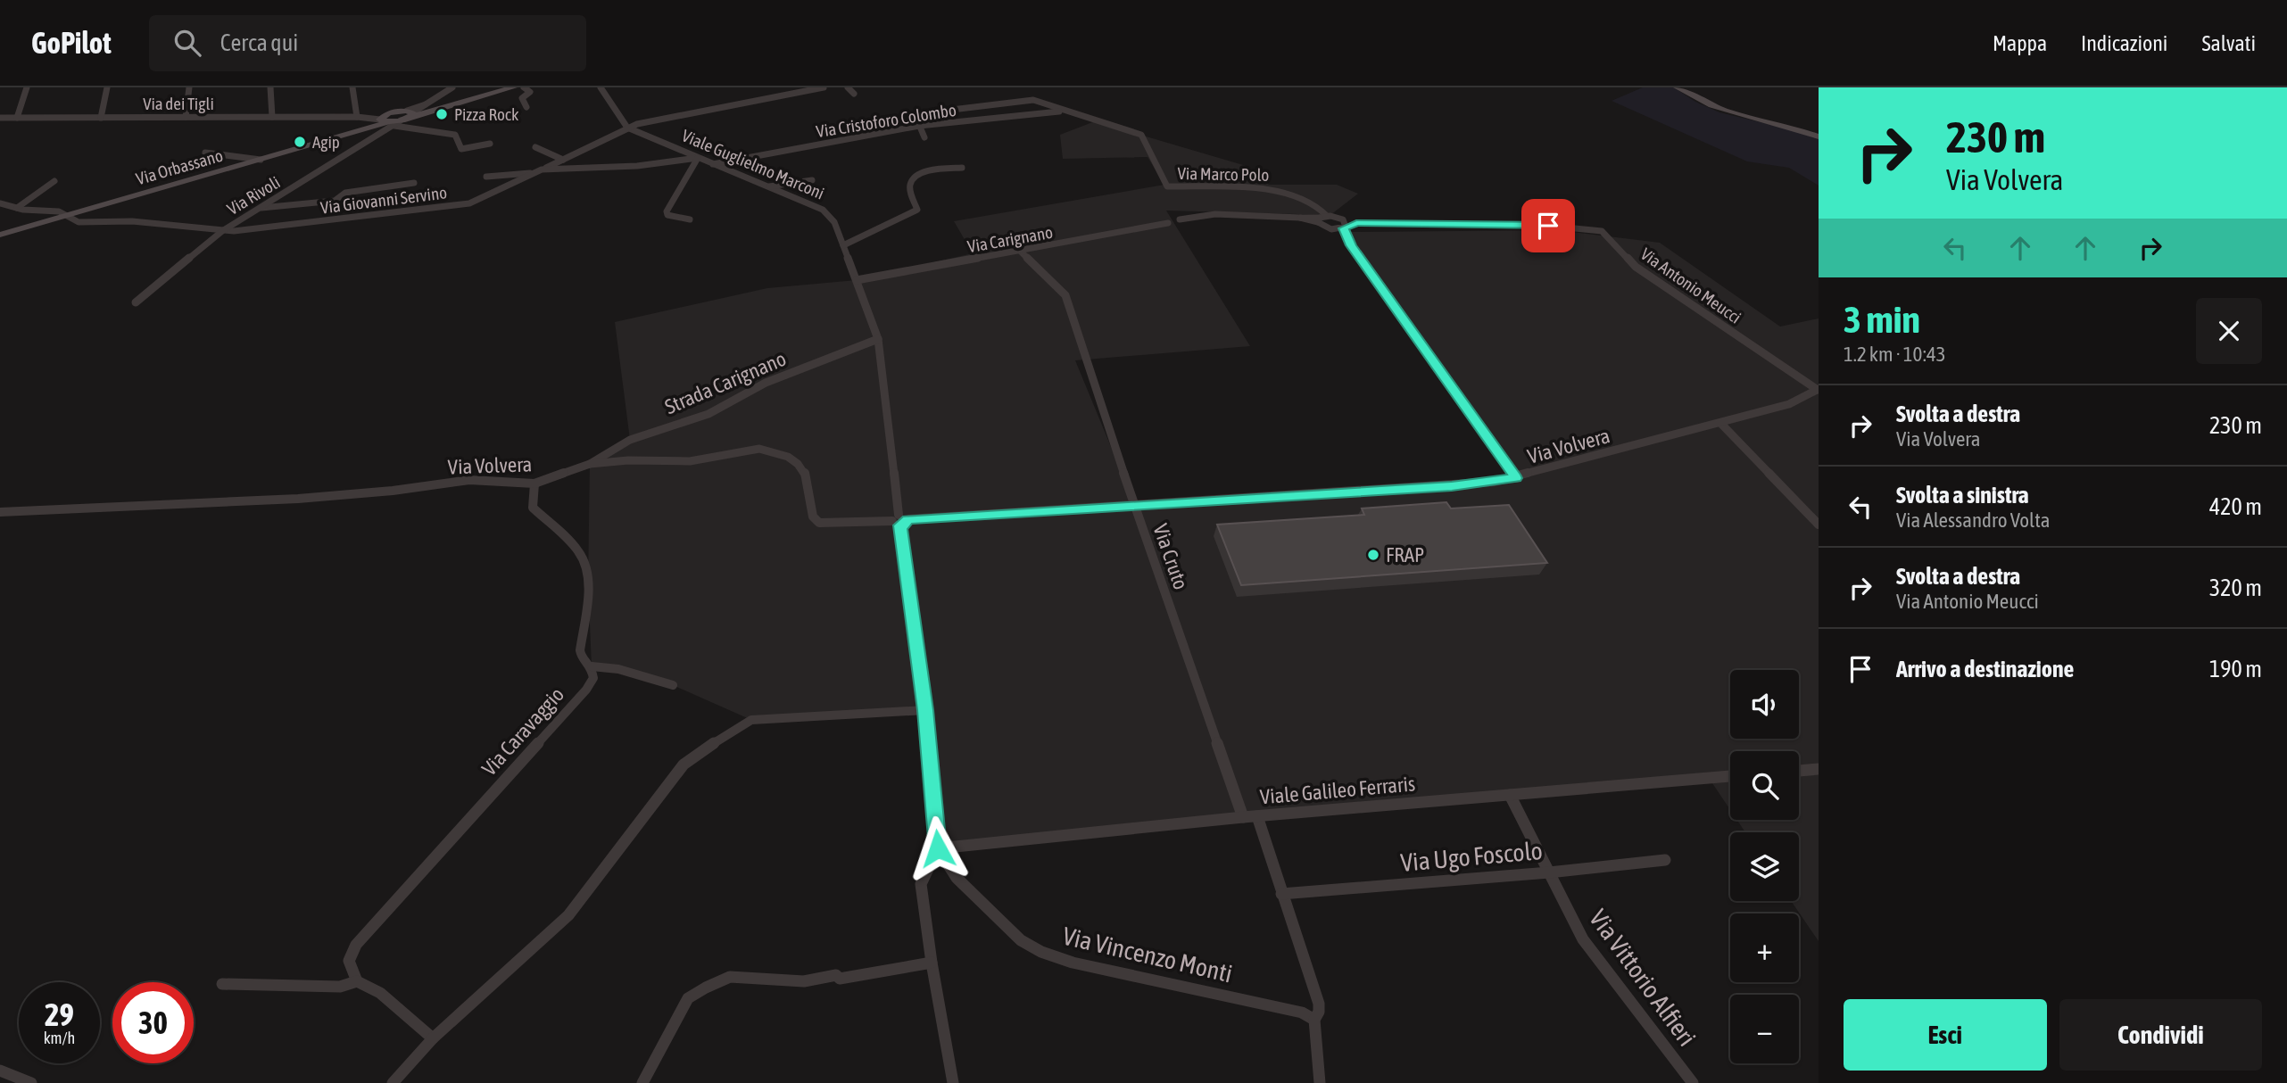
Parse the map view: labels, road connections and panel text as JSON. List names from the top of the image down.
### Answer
{
  "streets": {
    "main road": ["Via Orbassano"],
    "street": [
      "Via dei Tigli",
      "Via Cristoforo Colombo",
      "Viale Guglielmo Marconi",
      "Via Marco Polo",
      "Via Rivoli",
      "Via Giovanni Servino",
      "Via Carignano",
      "Via Antonio Meucci",
      "Strada Carignano",
      "Via Volvera",
      "Via Cruto",
      "Via Caravaggio",
      "Viale Galileo Ferraris",
      "Via Ugo Foscolo",
      "Via Vincenzo Monti",
      "Via Vittorio Alfieri"
    ]
  },
  "crossings": [
    ["Via dei Tigli", "Via Orbassano"],
    ["Via dei Tigli", "Via Rivoli"],
    ["Via Cristoforo Colombo", "Viale Guglielmo Marconi"],
    ["Via Cristoforo Colombo", "Via Marco Polo"],
    ["Viale Guglielmo Marconi", "Via Giovanni Servino"],
    ["Viale Guglielmo Marconi", "Via Carignano"],
    ["Viale Guglielmo Marconi", "Strada Carignano"],
    ["Viale Guglielmo Marconi", "Via Volvera"],
    ["Viale Guglielmo Marconi", "Viale Galileo Ferraris"],
    ["Viale Guglielmo Marconi", "Via Vincenzo Monti"],
    ["Via Orbassano", "Via Rivoli"],
    ["Via Orbassano", "Via Giovanni Servino"],
    ["Via Rivoli", "Via Giovanni Servino"],
    ["Via Carignano", "Via Cruto"],
    ["Via Antonio Meucci", "Via Volvera"],
    ["Strada Carignano", "Via Volvera"],
    ["Via Volvera", "Via Cruto"],
    ["Via Cruto", "Viale Galileo Ferraris"],
    ["Viale Galileo Ferraris", "Via Vincenzo Monti"],
    ["Viale Galileo Ferraris", "Via Vittorio Alfieri"],
    ["Via Ugo Foscolo", "Via Vittorio Alfieri"]
  ],
  "places": ["Pizza Rock", "Agip", "FRAP"],
  "page": {
    "header": "GoPilot",
    "search": "Cerca qui",
    "nav": ["Mappa", "Indicazioni", "Salvati"],
    "turn": ["230 m", "Via Volvera"],
    "heading": ["3 min", "1.2 km · 10:43"],
    "list": [
      {
        "name": "Svolta a destra",
        "note": "Via Volvera",
        "value": "230 m"
      },
      {
        "name": "Svolta a sinistra",
        "note": "Via Alessandro Volta",
        "value": "420 m"
      },
      {
        "name": "Svolta a destra",
        "note": "Via Antonio Meucci",
        "value": "320 m"
      },
      {
        "name": "Arrivo a destinazione",
        "value": "190 m"
      }
    ],
    "map_buttons": ["+", "−"],
    "speed": "29 km/h",
    "limit": "30",
    "buttons": ["Esci", "Condividi"]
  }
}
